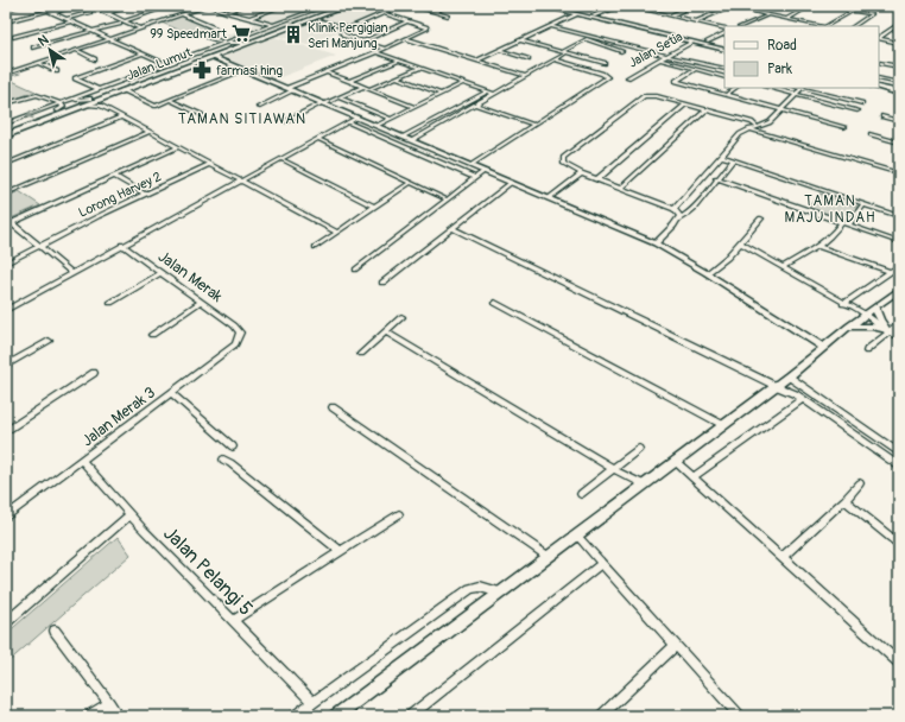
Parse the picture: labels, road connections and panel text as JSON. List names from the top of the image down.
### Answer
{
  "streets": {
    "main road": ["Jalan Lumut"],
    "street": [
      "Jalan Setia",
      "Lorong Harvey 2",
      "Jalan Merak",
      "Jalan Merak 3",
      "Jalan Pelangi 5"
    ]
  },
  "crossings": [
    ["Jalan Merak", "Jalan Merak 3"],
    ["Jalan Merak 3", "Jalan Pelangi 5"]
  ],
  "districts": ["TAMAN SITIAWAN", "TAMAN MAJU INDAH"],
  "places": {
    "supermarket": ["99 Speedmart"],
    "building": ["Klinik Pergigian Seri Manjung"],
    "pharmacy": ["farmasi hing"]
  },
  "legend": ["Road", "Park"],
  "north": "top left"
}
